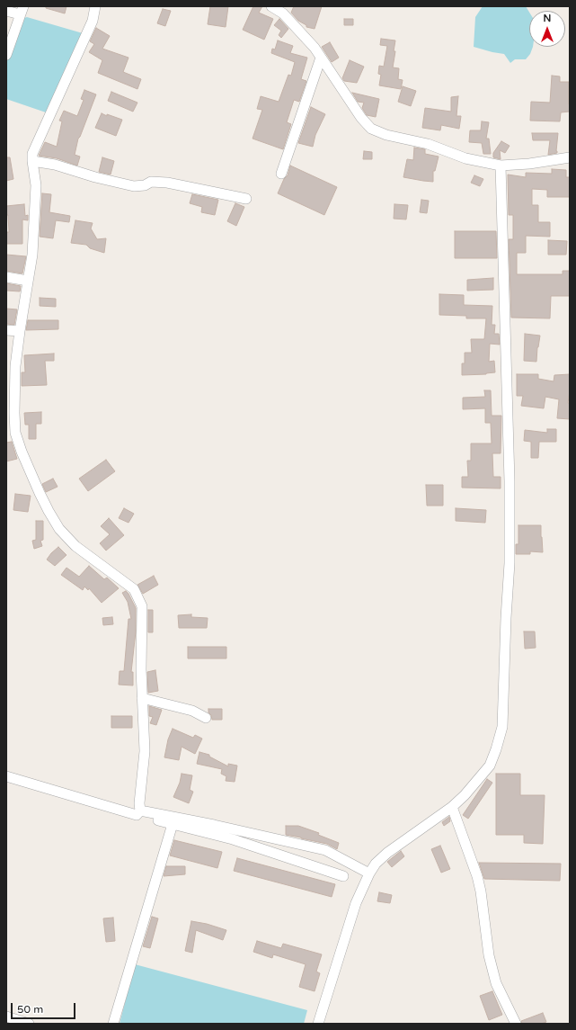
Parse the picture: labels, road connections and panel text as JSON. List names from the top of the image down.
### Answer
{
  "scale_bar": "50 m",
  "north": "top"
}
